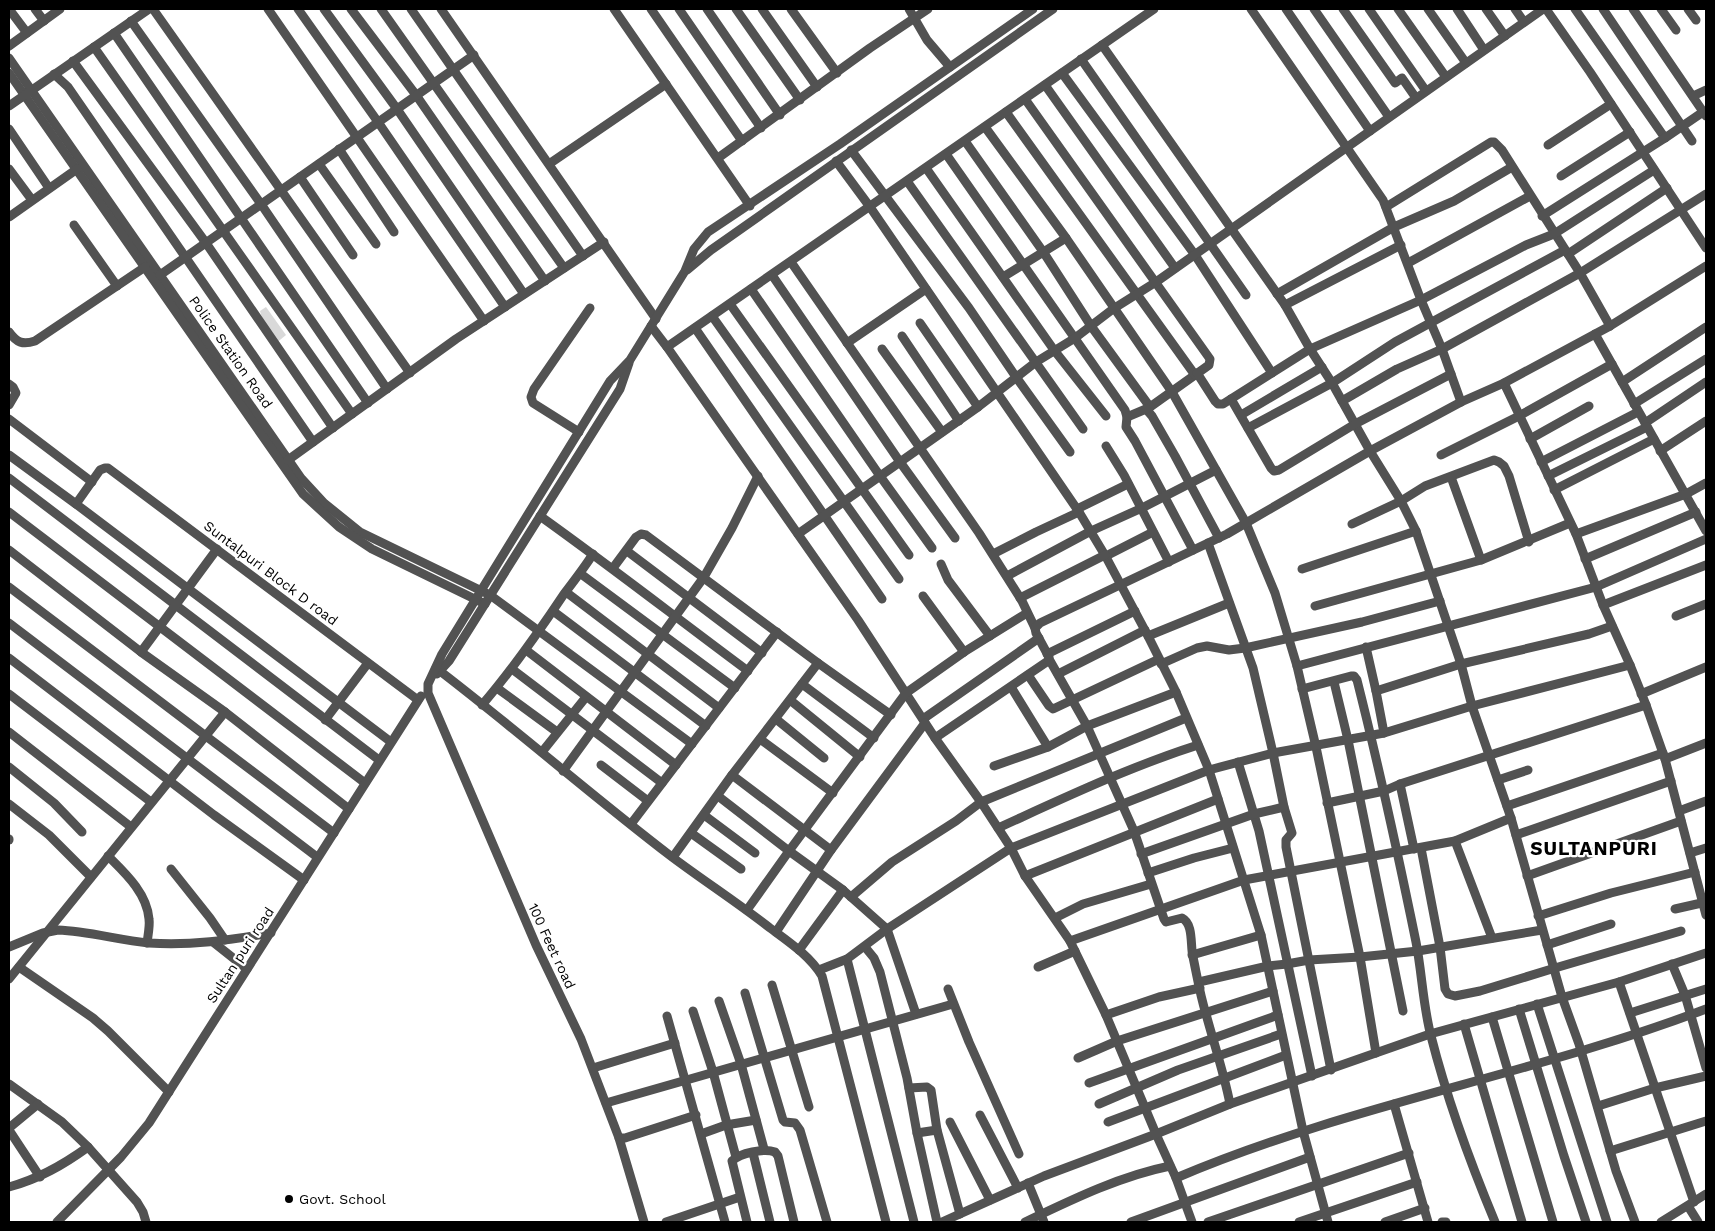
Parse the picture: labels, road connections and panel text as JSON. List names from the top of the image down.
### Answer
{
  "streets": {
    "street": [
      "Police Station Road",
      "Suntalpuri Block D road",
      "100 Feet road",
      "Sultan puri road"
    ]
  },
  "crossings": [
    ["Suntalpuri Block D road", "Sultan puri road"],
    ["100 Feet road", "Sultan puri road"]
  ],
  "districts": ["SULTANPURI"],
  "places": ["Govt. School"]
}
